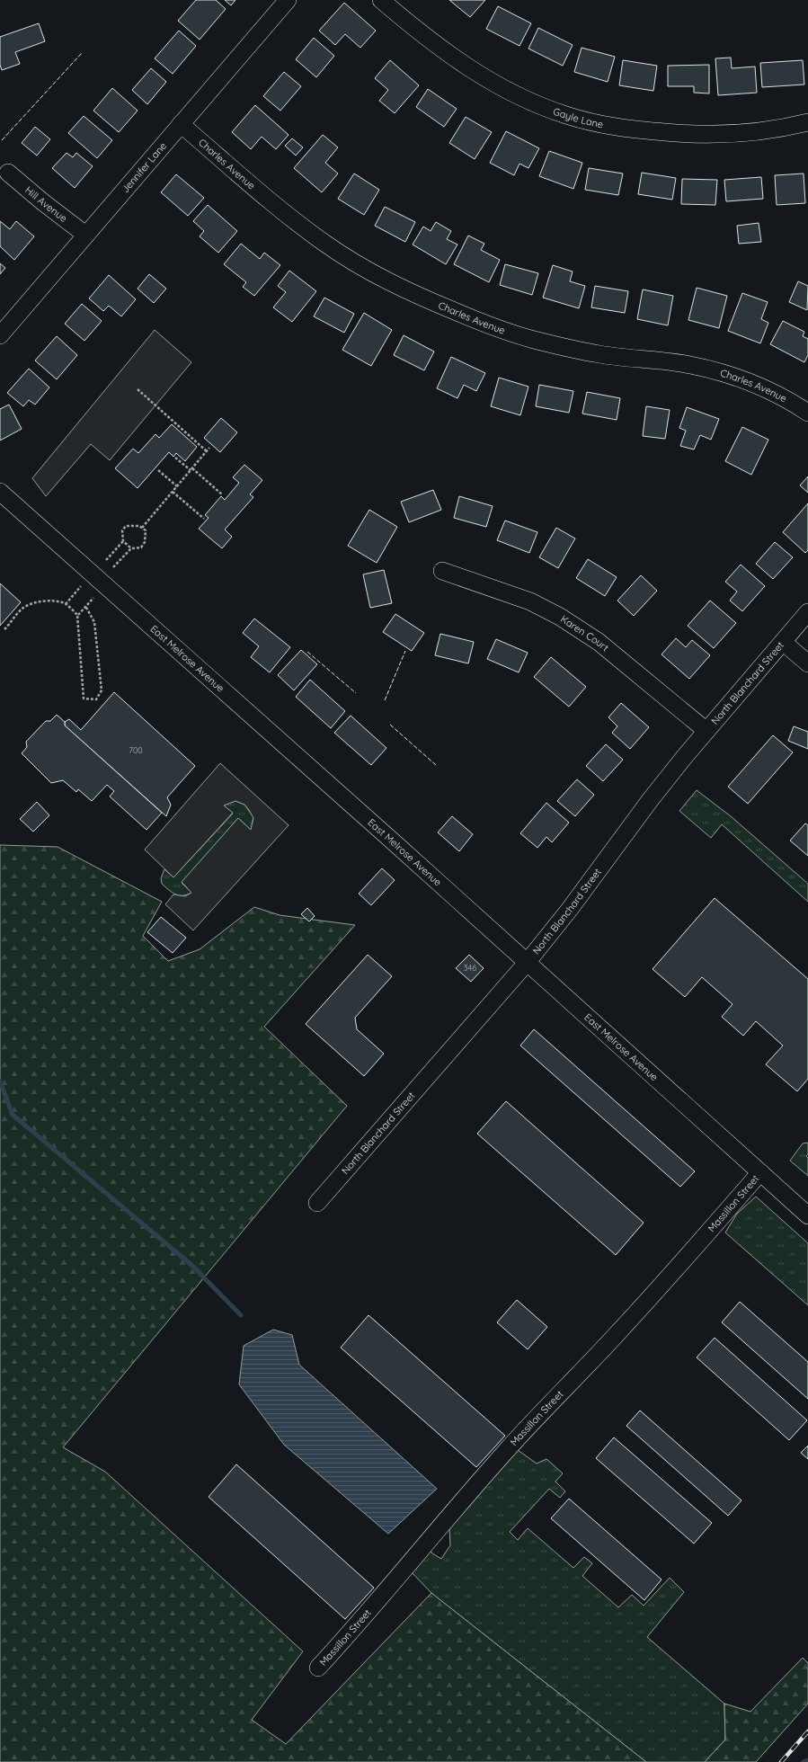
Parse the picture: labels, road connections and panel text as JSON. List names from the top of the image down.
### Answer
{
  "streets": {
    "street": [
      "Gayle Lane",
      "Charles Avenue",
      "Jennifer Lane",
      "Hill Avenue",
      "Karen Court",
      "East Melrose Avenue",
      "North Blanchard Street",
      "Massillon Street"
    ]
  },
  "crossings": [
    ["Charles Avenue", "Jennifer Lane"],
    ["Jennifer Lane", "Hill Avenue"],
    ["Karen Court", "North Blanchard Street"],
    ["East Melrose Avenue", "North Blanchard Street"],
    ["East Melrose Avenue", "Massillon Street"]
  ],
  "house_numbers": ["700", "346"]
}
